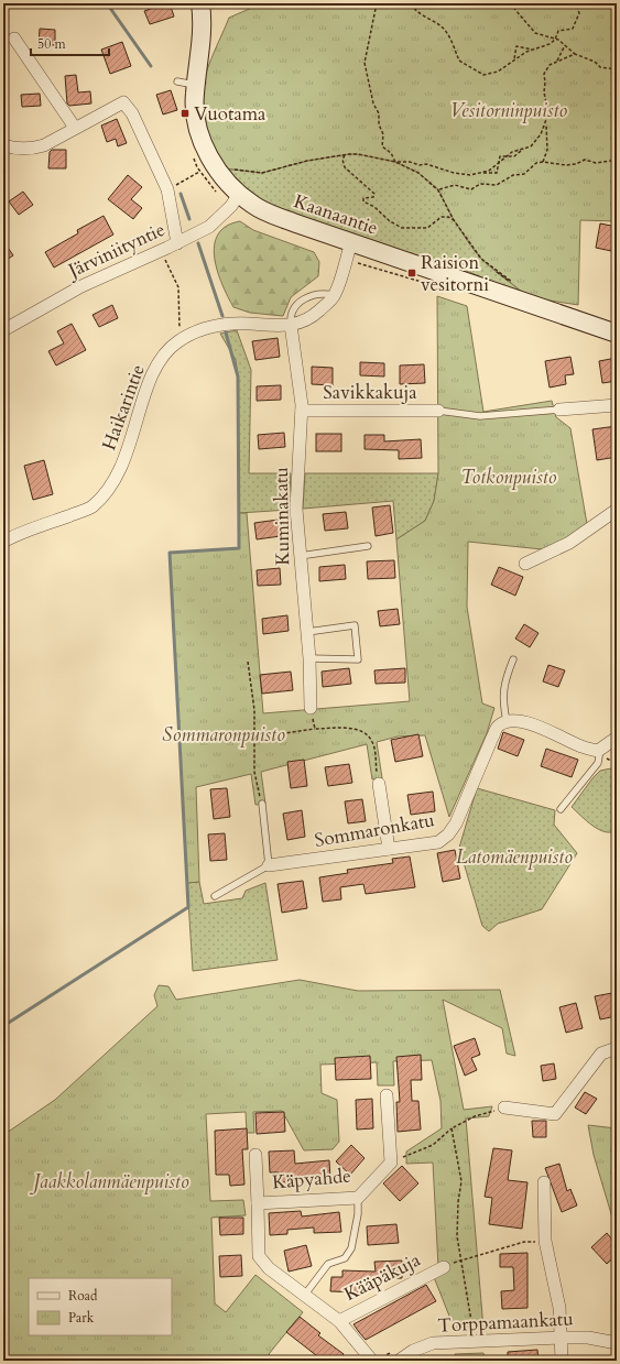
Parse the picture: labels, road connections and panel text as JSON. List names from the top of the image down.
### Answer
{
  "streets": {
    "street": [
      "Kaanaantie",
      "Järviniityntie",
      "Savikkakuja",
      "Haikarintie",
      "Kuminakatu",
      "Sommaronkatu",
      "Käpyahde",
      "Kääpäkuja",
      "Torppamaankatu"
    ]
  },
  "crossings": [
    ["Kaanaantie", "Järviniityntie"],
    ["Kaanaantie", "Haikarintie"],
    ["Savikkakuja", "Kuminakatu"],
    ["Haikarintie", "Kuminakatu"],
    ["Käpyahde", "Kääpäkuja"]
  ],
  "parks": [
    "Vesitorninpuisto",
    "Totkonpuisto",
    "Sommaronpuisto",
    "Latomäenpuisto",
    "Jaakkolanmäenpuisto"
  ],
  "places": {
    "transit": ["Vuotama", "Raision vesitorni"]
  },
  "legend": ["Road", "Park"],
  "scale_bar": "50 m"
}
